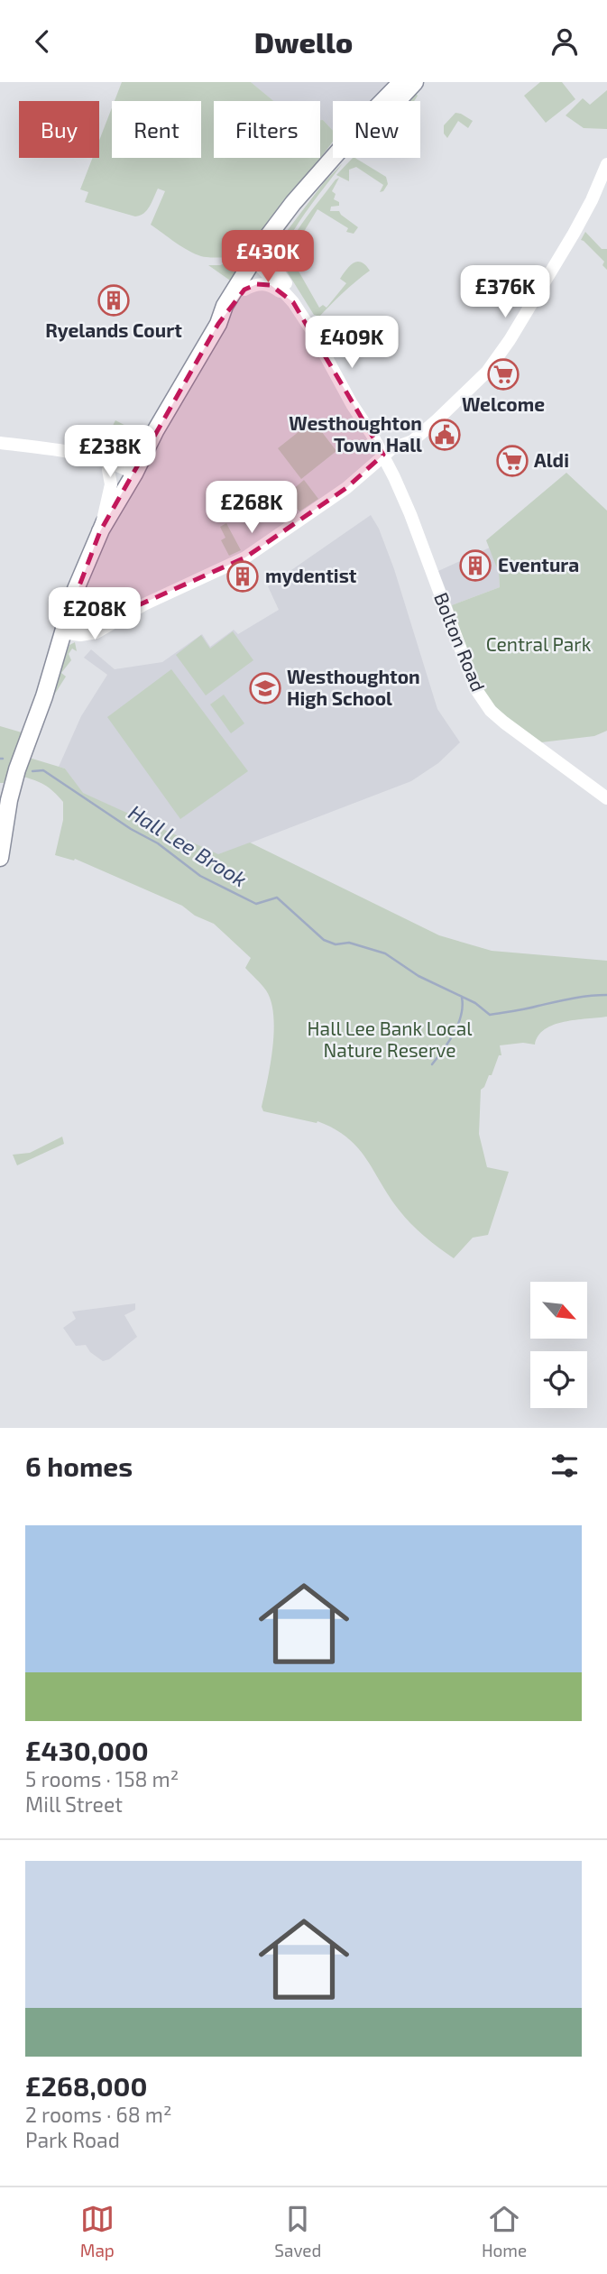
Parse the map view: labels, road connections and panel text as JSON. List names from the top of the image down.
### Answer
{
  "streets": {
    "main road": ["Bolton Road"]
  },
  "water": ["Hall Lee Brook"],
  "parks": ["Central Park", "Hall Lee Bank Local Nature Reserve"],
  "places": {
    "building": ["Ryelands Court", "Eventura", "mydentist"],
    "supermarket": ["Welcome", "Aldi"],
    "public building": ["Westhoughton Town Hall"],
    "school or university": ["Westhoughton High School"]
  },
  "north": "bottom right",
  "page": {
    "header": "Dwello",
    "chip": [
      "Buy",
      "Rent",
      "Filters",
      "New"
    ],
    "price": [
      "£430K",
      "£376K",
      "£409K",
      "£238K",
      "£268K",
      "£208K"
    ],
    "heading": "6 homes",
    "list": [
      {
        "name": "£430,000",
        "note": "5 rooms · 158 m² · Mill Street"
      },
      {
        "name": "£268,000",
        "note": "2 rooms · 68 m² · Park Road"
      }
    ],
    "tabs": ["Map", "Saved", "Home"]
  }
}
